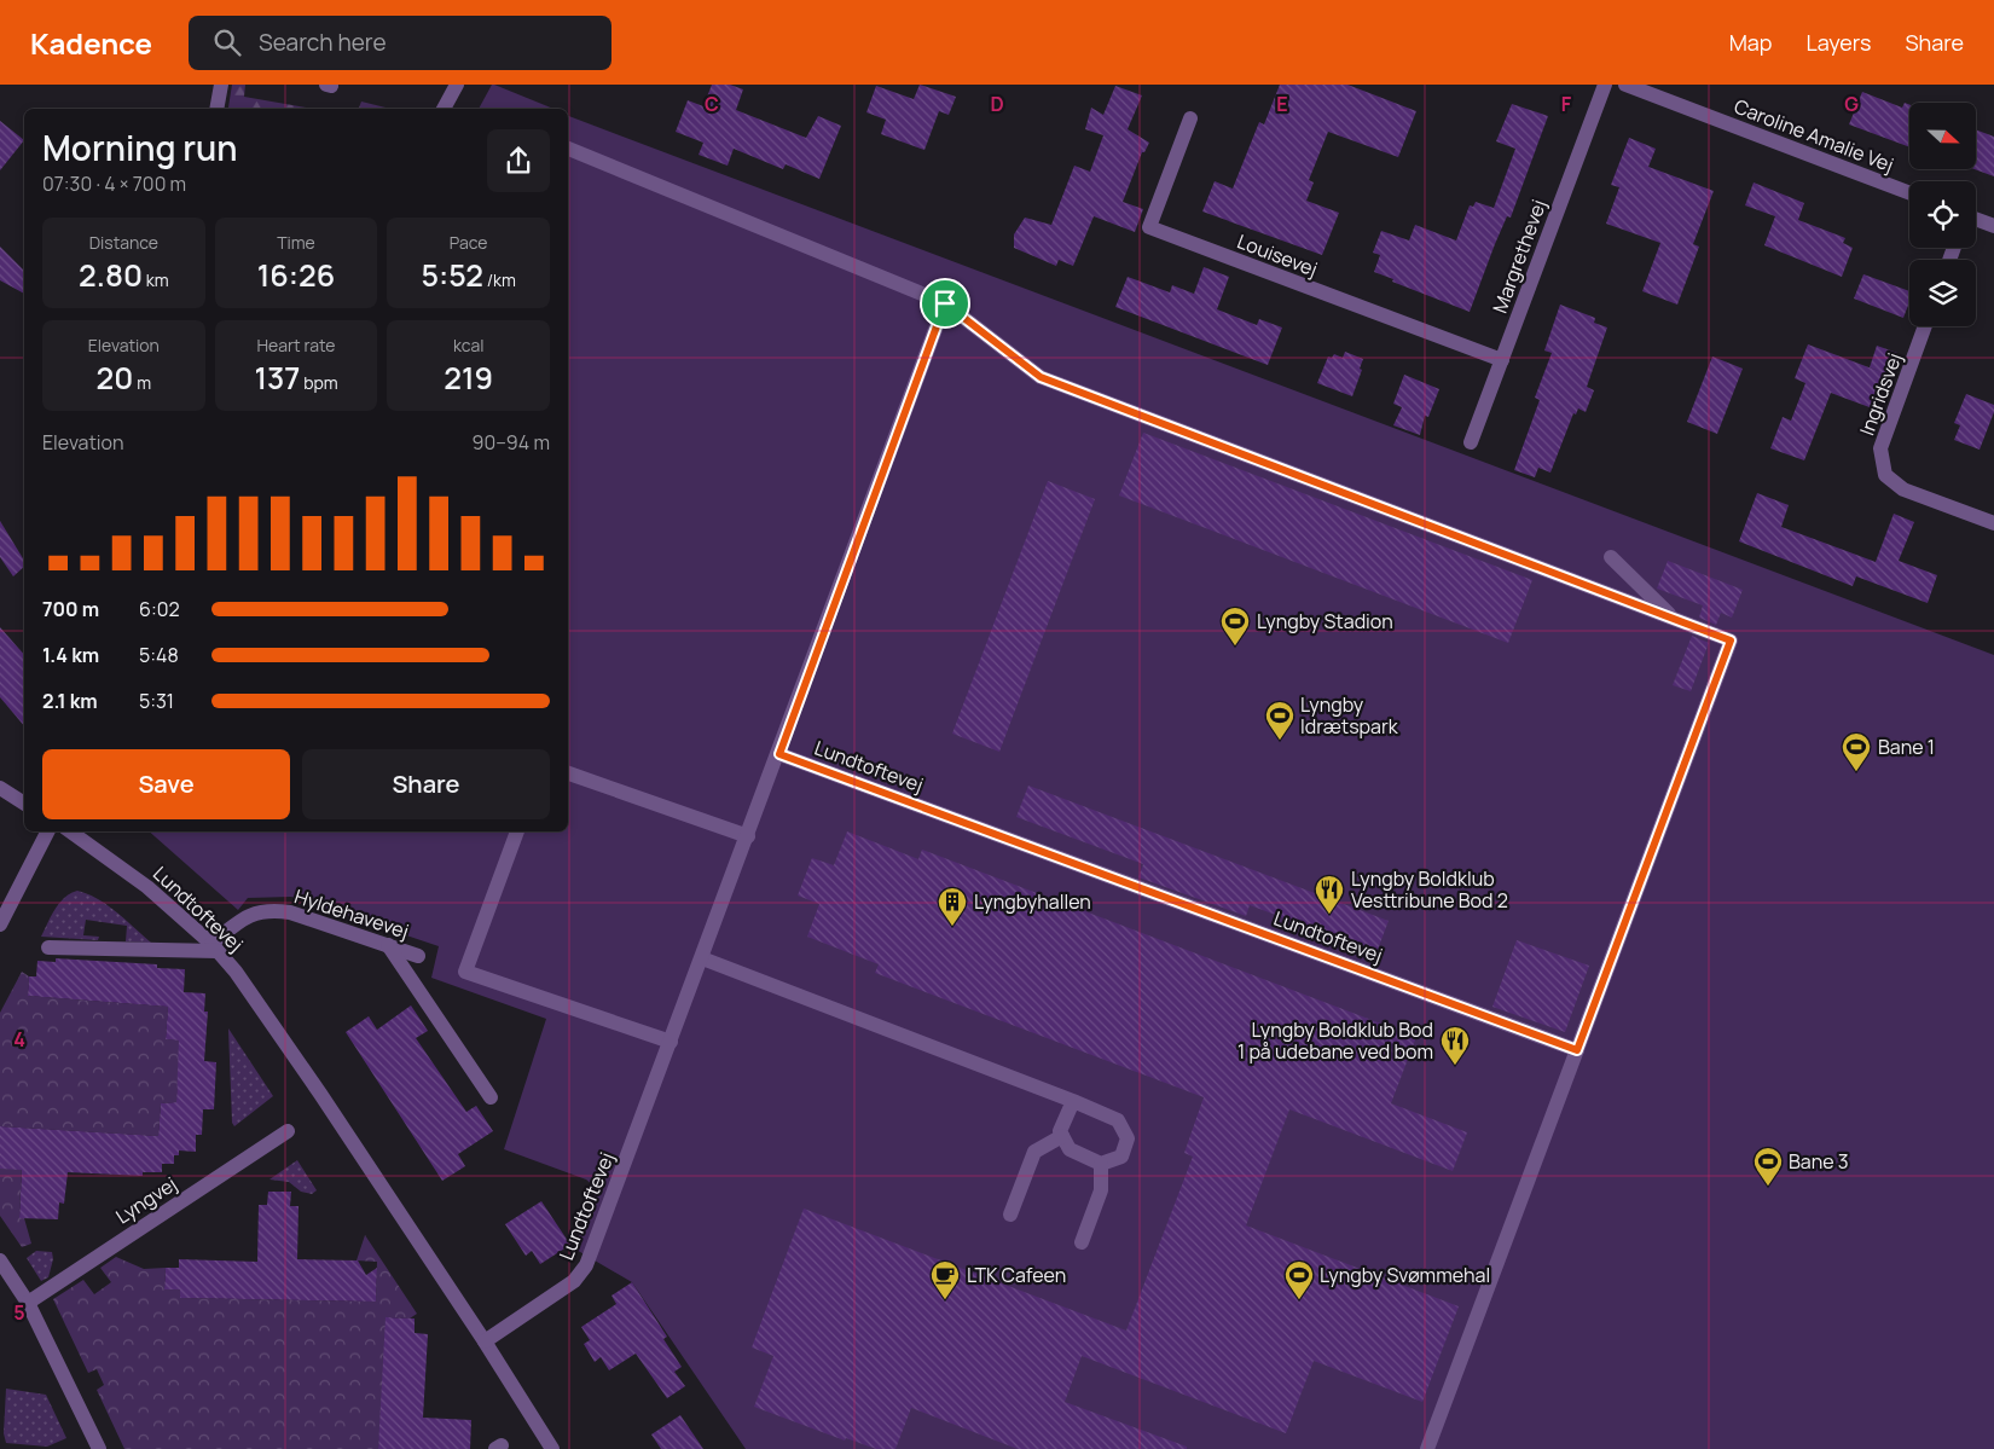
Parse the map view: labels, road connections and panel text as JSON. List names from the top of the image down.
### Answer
{
  "streets": {
    "street": [
      "Caroline Amalie Vej",
      "Louisevej",
      "Margrethevej",
      "Ingridsvej",
      "Lundtoftevej",
      "Hyldehavevej",
      "Lyngvej"
    ]
  },
  "crossings": [
    ["Louisevej", "Margrethevej"],
    ["Lundtoftevej", "Hyldehavevej"]
  ],
  "places": {
    "sports": [
      "Lyngby Stadion",
      "Lyngby Idrætspark",
      "Bane 1",
      "Bane 3",
      "Lyngby Svømmehal"
    ],
    "restaurant": ["Lyngby Boldklub Vesttribune Bod 2", "Lyngby Boldklub Bod 1 på udebane ved bom"],
    "building": ["Lyngbyhallen"],
    "cafe": ["LTK Cafeen"]
  },
  "north": "right",
  "page": {
    "header": "Kadence",
    "search": "Search here",
    "nav": ["Map", "Layers", "Share"],
    "heading": ["Morning run", "07:30 · 4 × 700 m"],
    "stats": [
      ["Distance", "2.80 km"],
      ["Time", "16:26"],
      ["Pace", "5:52 /km"],
      ["Elevation", "20 m"],
      ["Heart rate", "137 bpm"],
      ["kcal", "219"]
    ],
    "chart": ["Elevation", "90–94 m"],
    "list": [
      {
        "name": "700 m",
        "note": "6:02"
      },
      {
        "name": "1.4 km",
        "note": "5:48"
      },
      {
        "name": "2.1 km",
        "note": "5:31"
      }
    ],
    "buttons": ["Save", "Share"]
  },
  "grid": {
    "columns": [
      "C",
      "D",
      "E",
      "F",
      "G"
    ],
    "rows": ["4", "5"]
  }
}
